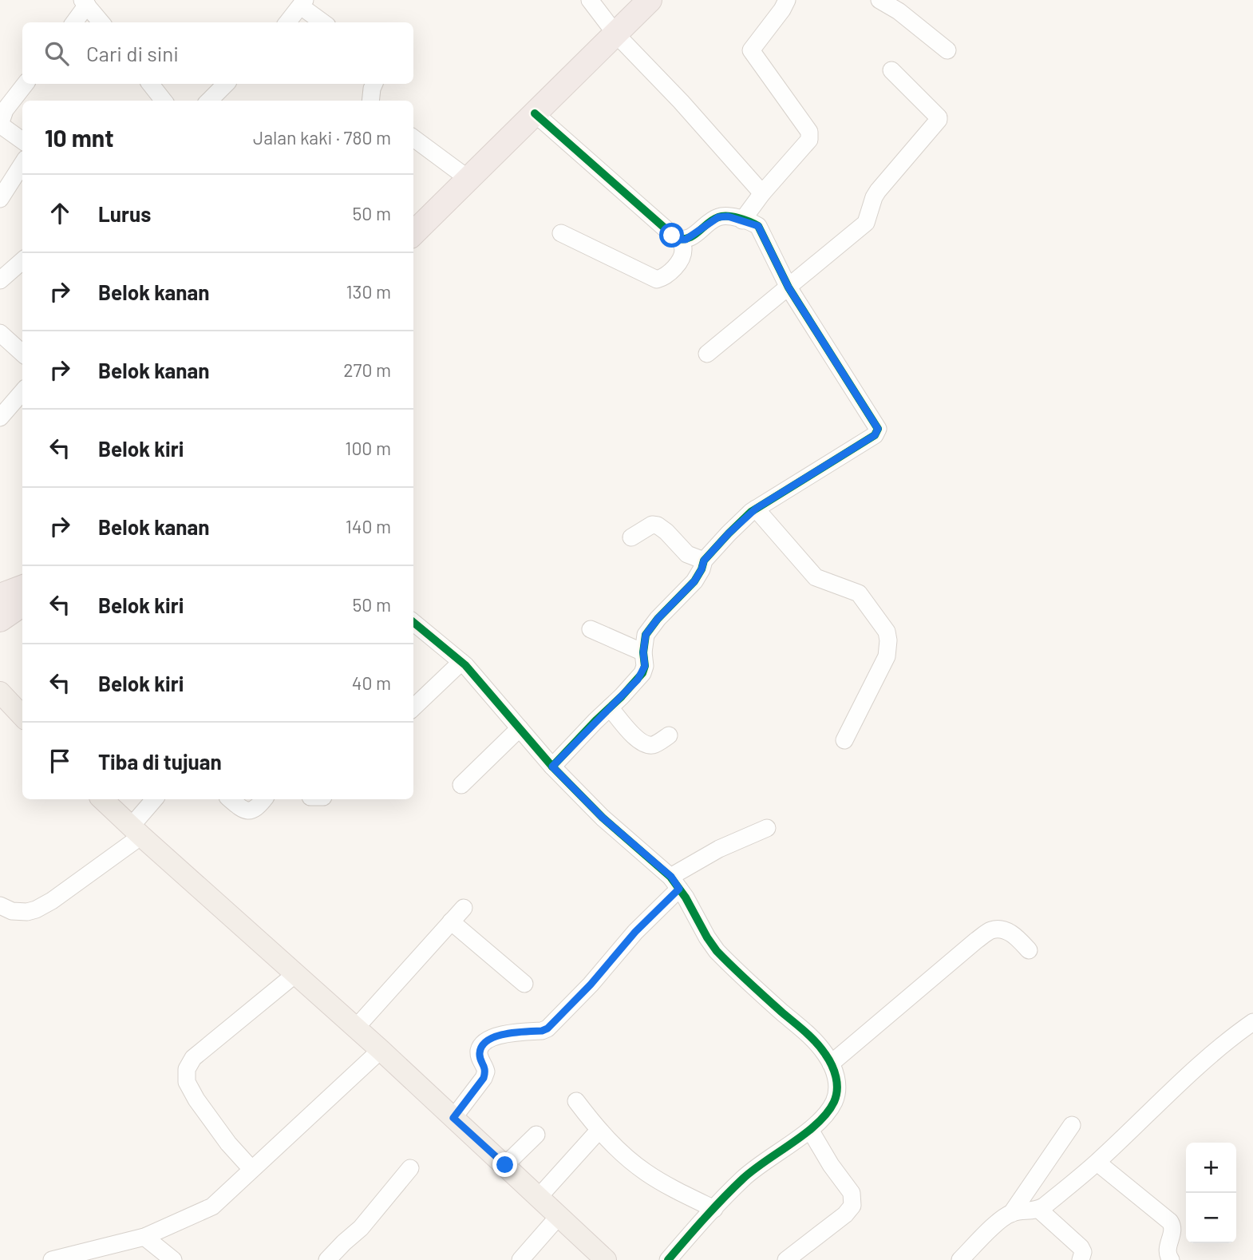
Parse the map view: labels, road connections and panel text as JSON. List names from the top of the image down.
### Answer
{
  "page": {
    "search": "Cari di sini",
    "heading": ["10 mnt", "Jalan kaki · 780 m"],
    "list": [
      ["Lurus", "50 m"],
      ["Belok kanan", "130 m"],
      ["Belok kanan", "270 m"],
      ["Belok kiri", "100 m"],
      ["Belok kanan", "140 m"],
      ["Belok kiri", "50 m"],
      ["Belok kiri", "40 m"],
      "Tiba di tujuan"
    ],
    "map_buttons": ["+", "−"]
  }
}
